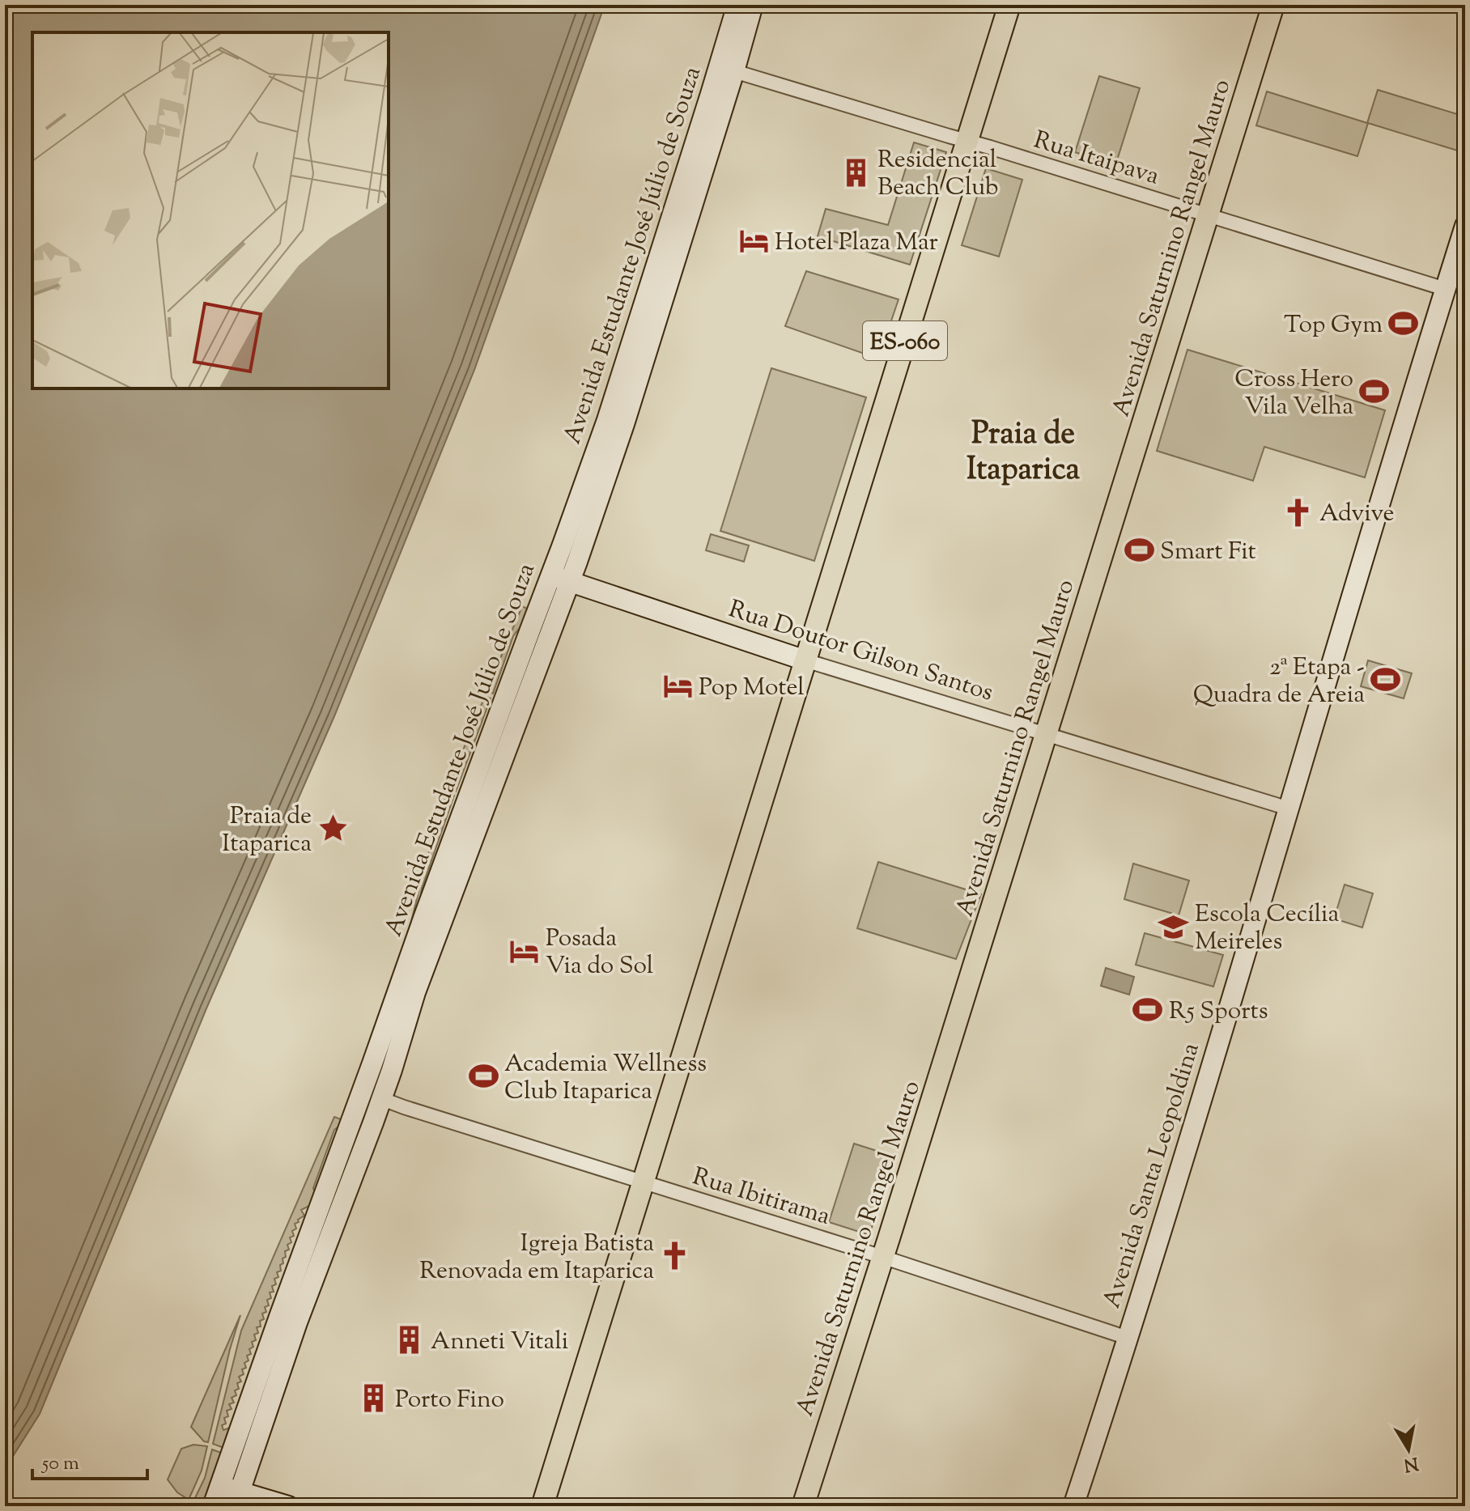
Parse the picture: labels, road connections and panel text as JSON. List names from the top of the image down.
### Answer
{
  "streets": {
    "main road": ["Avenida Saturnino Rangel Mauro", "ES-060"],
    "street": [
      "Rua Itaipava",
      "Avenida Estudante José Júlio de Souza",
      "Rua Doutor Gilson Santos",
      "Avenida Santa Leopoldina",
      "Rua Ibitirama"
    ]
  },
  "crossings": [
    ["Rua Itaipava", "Avenida Saturnino Rangel Mauro"],
    ["Rua Itaipava", "Avenida Estudante José Júlio de Souza"],
    ["Rua Itaipava", "ES-060"],
    ["Rua Itaipava", "Avenida Santa Leopoldina"],
    ["Avenida Saturnino Rangel Mauro", "Rua Doutor Gilson Santos"],
    ["Avenida Saturnino Rangel Mauro", "Rua Ibitirama"],
    ["Avenida Estudante José Júlio de Souza", "Rua Doutor Gilson Santos"],
    ["Avenida Estudante José Júlio de Souza", "Rua Ibitirama"],
    ["ES-060", "Rua Doutor Gilson Santos"],
    ["ES-060", "Rua Ibitirama"],
    ["Rua Doutor Gilson Santos", "Avenida Santa Leopoldina"],
    ["Avenida Santa Leopoldina", "Rua Ibitirama"]
  ],
  "districts": ["Praia de Itaparica"],
  "places": {
    "building": ["Residencial Beach Club", "Anneti Vitali", "Porto Fino"],
    "hotel": ["Hotel Plaza Mar", "Pop Motel", "Posada Via do Sol"],
    "sports": [
      "Top Gym",
      "Cross Hero Vila Velha",
      "Smart Fit",
      "2ª Etapa - Quadra de Areia",
      "R5 Sports",
      "Academia Wellness Club Itaparica"
    ],
    "church": ["Advive", "Igreja Batista Renovada em Itaparica"],
    "place": ["Praia de Itaparica"],
    "school or university": ["Escola Cecília Meireles"]
  },
  "scale_bar": "50 m",
  "north": "bottom"
}
